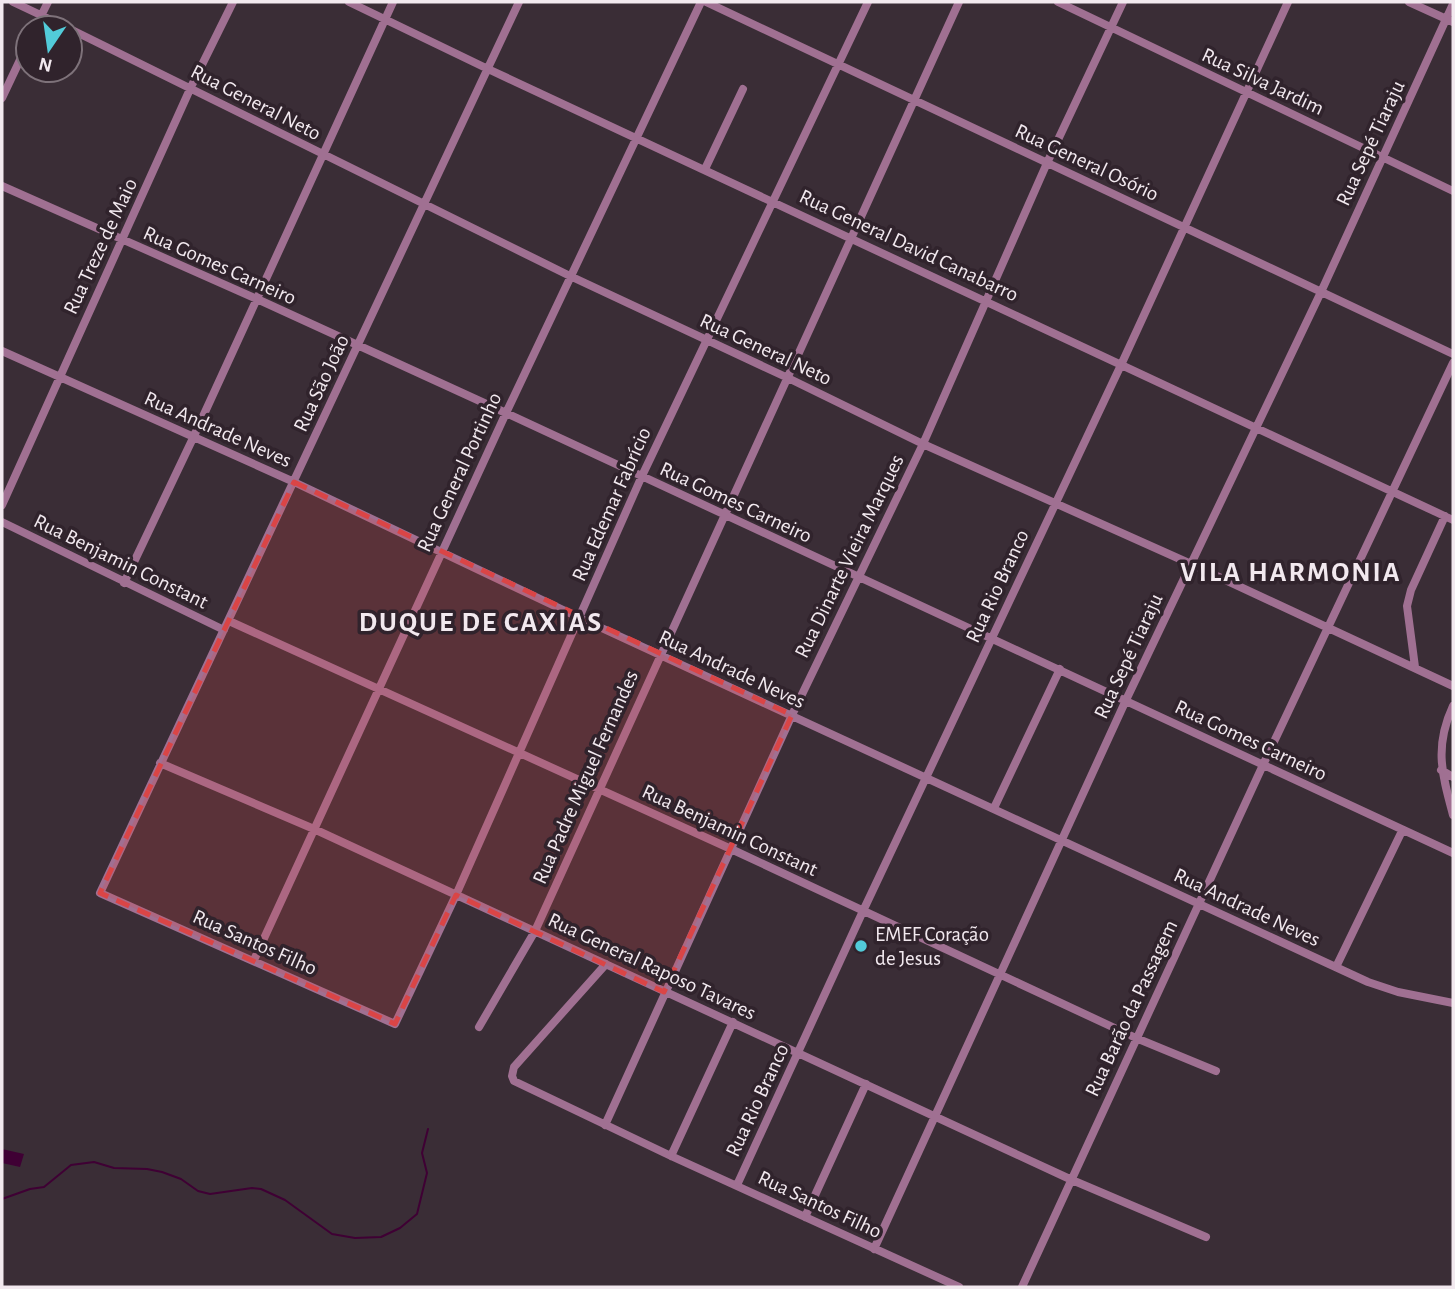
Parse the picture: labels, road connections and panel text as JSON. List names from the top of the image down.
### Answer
{
  "streets": {
    "street": [
      "Rua Silva Jardim",
      "Rua General Neto",
      "Rua Sepé Tiaraju",
      "Rua General Osório",
      "Rua General David Canabarro",
      "Rua Treze de Maio",
      "Rua Gomes Carneiro",
      "Rua São João",
      "Rua Andrade Neves",
      "Rua General Portinho",
      "Rua Edemar Fabrício",
      "Rua Dinarte Vieira Marques",
      "Rua Benjamin Constant",
      "Rua Rio Branco",
      "Rua Padre Miguel Fernandes",
      "Rua Santos Filho",
      "Rua General Raposo Tavares",
      "Rua Barão da Passagem"
    ]
  },
  "crossings": [
    ["Rua Silva Jardim", "Rua Sepé Tiaraju"],
    ["Rua Silva Jardim", "Rua Dinarte Vieira Marques"],
    ["Rua Silva Jardim", "Rua Rio Branco"],
    ["Rua General Neto", "Rua Sepé Tiaraju"],
    ["Rua General Neto", "Rua Treze de Maio"],
    ["Rua General Neto", "Rua São João"],
    ["Rua General Neto", "Rua General Portinho"],
    ["Rua General Neto", "Rua Edemar Fabrício"],
    ["Rua General Neto", "Rua Dinarte Vieira Marques"],
    ["Rua General Neto", "Rua Rio Branco"],
    ["Rua General Neto", "Rua Padre Miguel Fernandes"],
    ["Rua General Neto", "Rua Barão da Passagem"],
    ["Rua Sepé Tiaraju", "Rua General Osório"],
    ["Rua Sepé Tiaraju", "Rua General David Canabarro"],
    ["Rua Sepé Tiaraju", "Rua Gomes Carneiro"],
    ["Rua Sepé Tiaraju", "Rua Andrade Neves"],
    ["Rua Sepé Tiaraju", "Rua Benjamin Constant"],
    ["Rua Sepé Tiaraju", "Rua Santos Filho"],
    ["Rua Sepé Tiaraju", "Rua General Raposo Tavares"],
    ["Rua General Osório", "Rua General Portinho"],
    ["Rua General Osório", "Rua Edemar Fabrício"],
    ["Rua General Osório", "Rua Dinarte Vieira Marques"],
    ["Rua General Osório", "Rua Rio Branco"],
    ["Rua General Osório", "Rua Padre Miguel Fernandes"],
    ["Rua General David Canabarro", "Rua São João"],
    ["Rua General David Canabarro", "Rua General Portinho"],
    ["Rua General David Canabarro", "Rua Edemar Fabrício"],
    ["Rua General David Canabarro", "Rua Dinarte Vieira Marques"],
    ["Rua General David Canabarro", "Rua Rio Branco"],
    ["Rua General David Canabarro", "Rua Padre Miguel Fernandes"],
    ["Rua General David Canabarro", "Rua Barão da Passagem"],
    ["Rua Treze de Maio", "Rua Gomes Carneiro"],
    ["Rua Treze de Maio", "Rua Andrade Neves"],
    ["Rua Gomes Carneiro", "Rua São João"],
    ["Rua Gomes Carneiro", "Rua General Portinho"],
    ["Rua Gomes Carneiro", "Rua Edemar Fabrício"],
    ["Rua Gomes Carneiro", "Rua Dinarte Vieira Marques"],
    ["Rua Gomes Carneiro", "Rua Rio Branco"],
    ["Rua Gomes Carneiro", "Rua Padre Miguel Fernandes"],
    ["Rua Gomes Carneiro", "Rua Barão da Passagem"],
    ["Rua São João", "Rua Andrade Neves"],
    ["Rua São João", "Rua Benjamin Constant"],
    ["Rua São João", "Rua Santos Filho"],
    ["Rua São João", "Rua General Raposo Tavares"],
    ["Rua Andrade Neves", "Rua General Portinho"],
    ["Rua Andrade Neves", "Rua Edemar Fabrício"],
    ["Rua Andrade Neves", "Rua Dinarte Vieira Marques"],
    ["Rua Andrade Neves", "Rua Rio Branco"],
    ["Rua Andrade Neves", "Rua Padre Miguel Fernandes"],
    ["Rua Andrade Neves", "Rua Barão da Passagem"],
    ["Rua General Portinho", "Rua Benjamin Constant"],
    ["Rua General Portinho", "Rua Santos Filho"],
    ["Rua General Portinho", "Rua General Raposo Tavares"],
    ["Rua Edemar Fabrício", "Rua Benjamin Constant"],
    ["Rua Edemar Fabrício", "Rua Santos Filho"],
    ["Rua Edemar Fabrício", "Rua General Raposo Tavares"],
    ["Rua Dinarte Vieira Marques", "Rua Benjamin Constant"],
    ["Rua Dinarte Vieira Marques", "Rua Santos Filho"],
    ["Rua Dinarte Vieira Marques", "Rua General Raposo Tavares"],
    ["Rua Benjamin Constant", "Rua Rio Branco"],
    ["Rua Benjamin Constant", "Rua Padre Miguel Fernandes"],
    ["Rua Benjamin Constant", "Rua Barão da Passagem"],
    ["Rua Rio Branco", "Rua Santos Filho"],
    ["Rua Rio Branco", "Rua General Raposo Tavares"],
    ["Rua Padre Miguel Fernandes", "Rua General Raposo Tavares"],
    ["Rua Santos Filho", "Rua General Raposo Tavares"],
    ["Rua General Raposo Tavares", "Rua Barão da Passagem"]
  ],
  "districts": ["VILA HARMONIA", "DUQUE DE CAXIAS"],
  "places": ["EMEF Coração de Jesus"],
  "north": "bottom"
}
